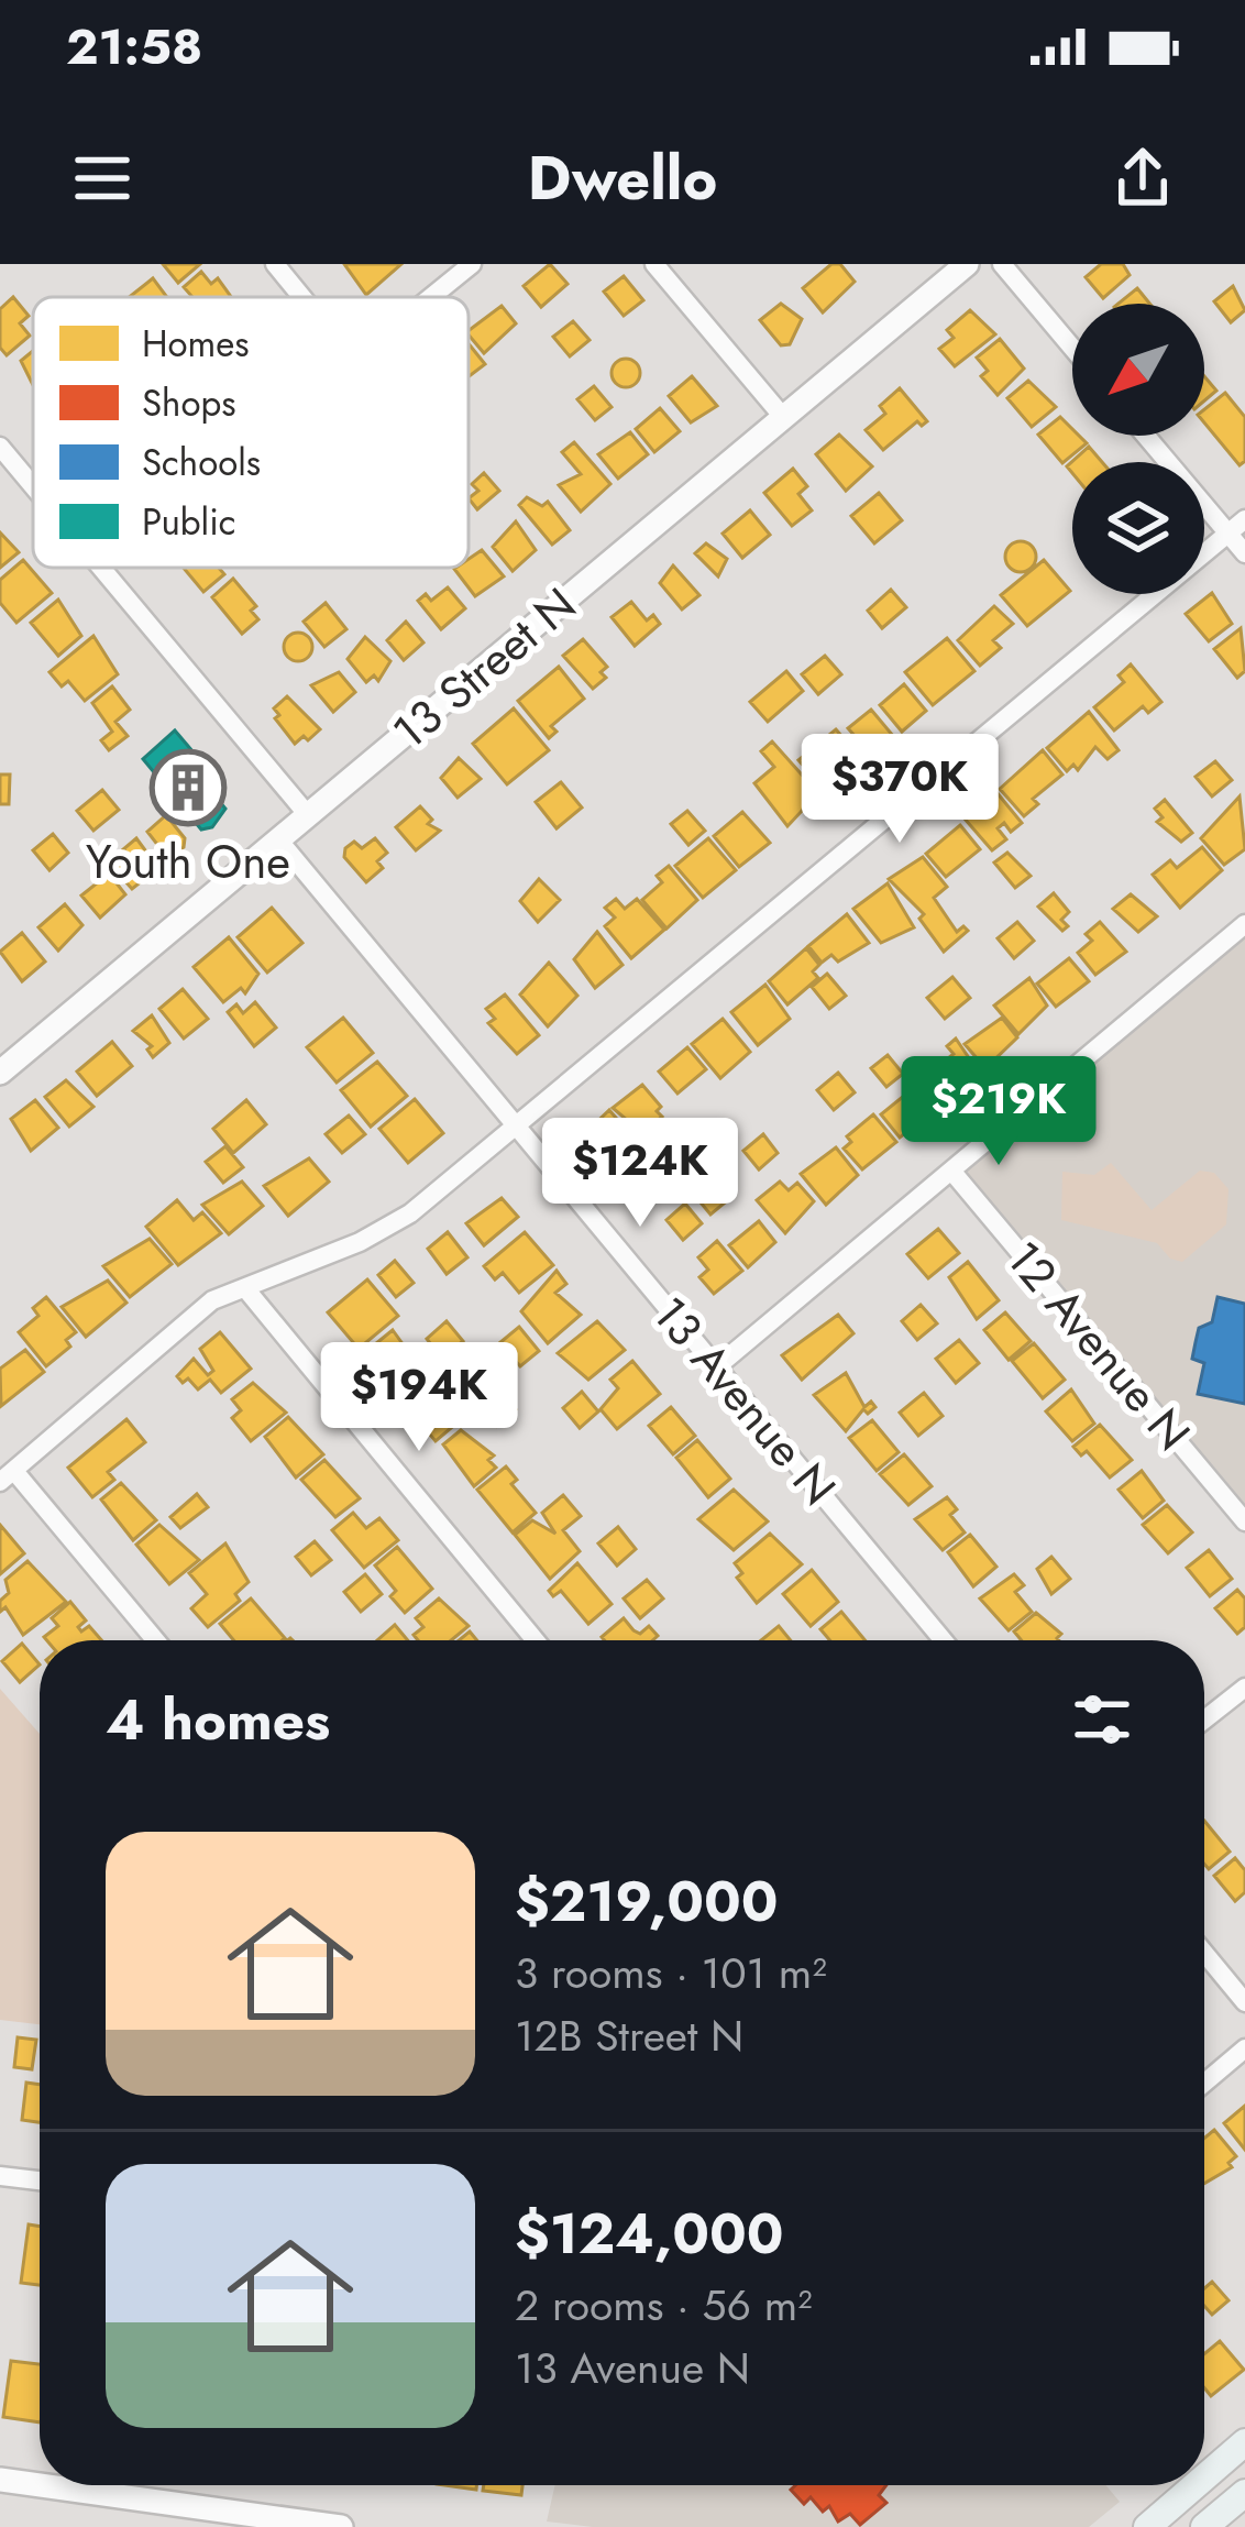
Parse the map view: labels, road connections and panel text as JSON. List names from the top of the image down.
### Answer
{
  "streets": {
    "street": ["13 Street N", "12 Avenue N", "13 Avenue N"]
  },
  "crossings": [
    ["13 Street N", "13 Avenue N"]
  ],
  "places": {
    "building": ["Youth One"]
  },
  "legend": [
    "Homes",
    "Shops",
    "Schools",
    "Public"
  ],
  "north": "bottom left",
  "page": {
    "status": "21:58",
    "header": "Dwello",
    "price": [
      "$370K",
      "$219K",
      "$124K",
      "$194K"
    ],
    "heading": "4 homes",
    "list": [
      {
        "name": "$219,000",
        "note": "3 rooms · 101 m² · 12B Street N"
      },
      {
        "name": "$124,000",
        "note": "2 rooms · 56 m² · 13 Avenue N"
      }
    ]
  }
}
